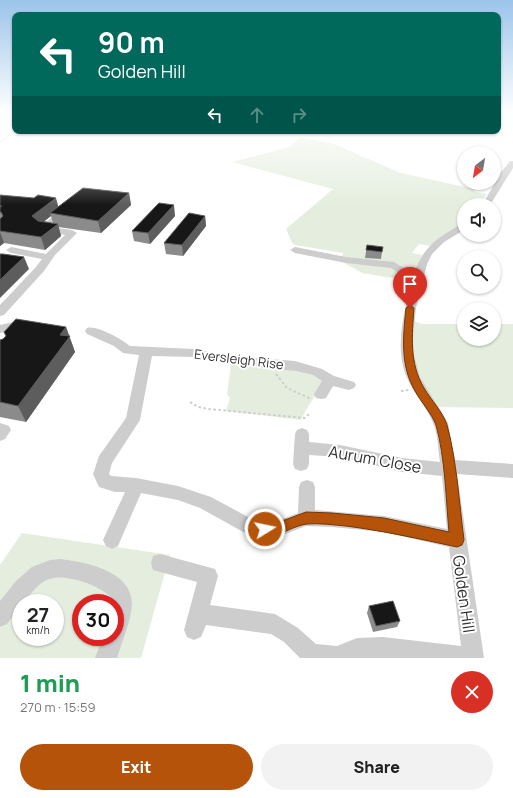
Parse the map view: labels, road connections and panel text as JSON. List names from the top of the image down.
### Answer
{
  "streets": {
    "street": ["Eversleigh Rise", "Aurum Close", "Golden Hill"]
  },
  "crossings": [
    ["Aurum Close", "Golden Hill"]
  ],
  "north": "bottom left",
  "page": {
    "turn": ["90 m", "Golden Hill"],
    "speed": "27 km/h",
    "limit": "30",
    "heading": ["1 min", "270 m · 15:59"],
    "buttons": ["Exit", "Share"]
  }
}
